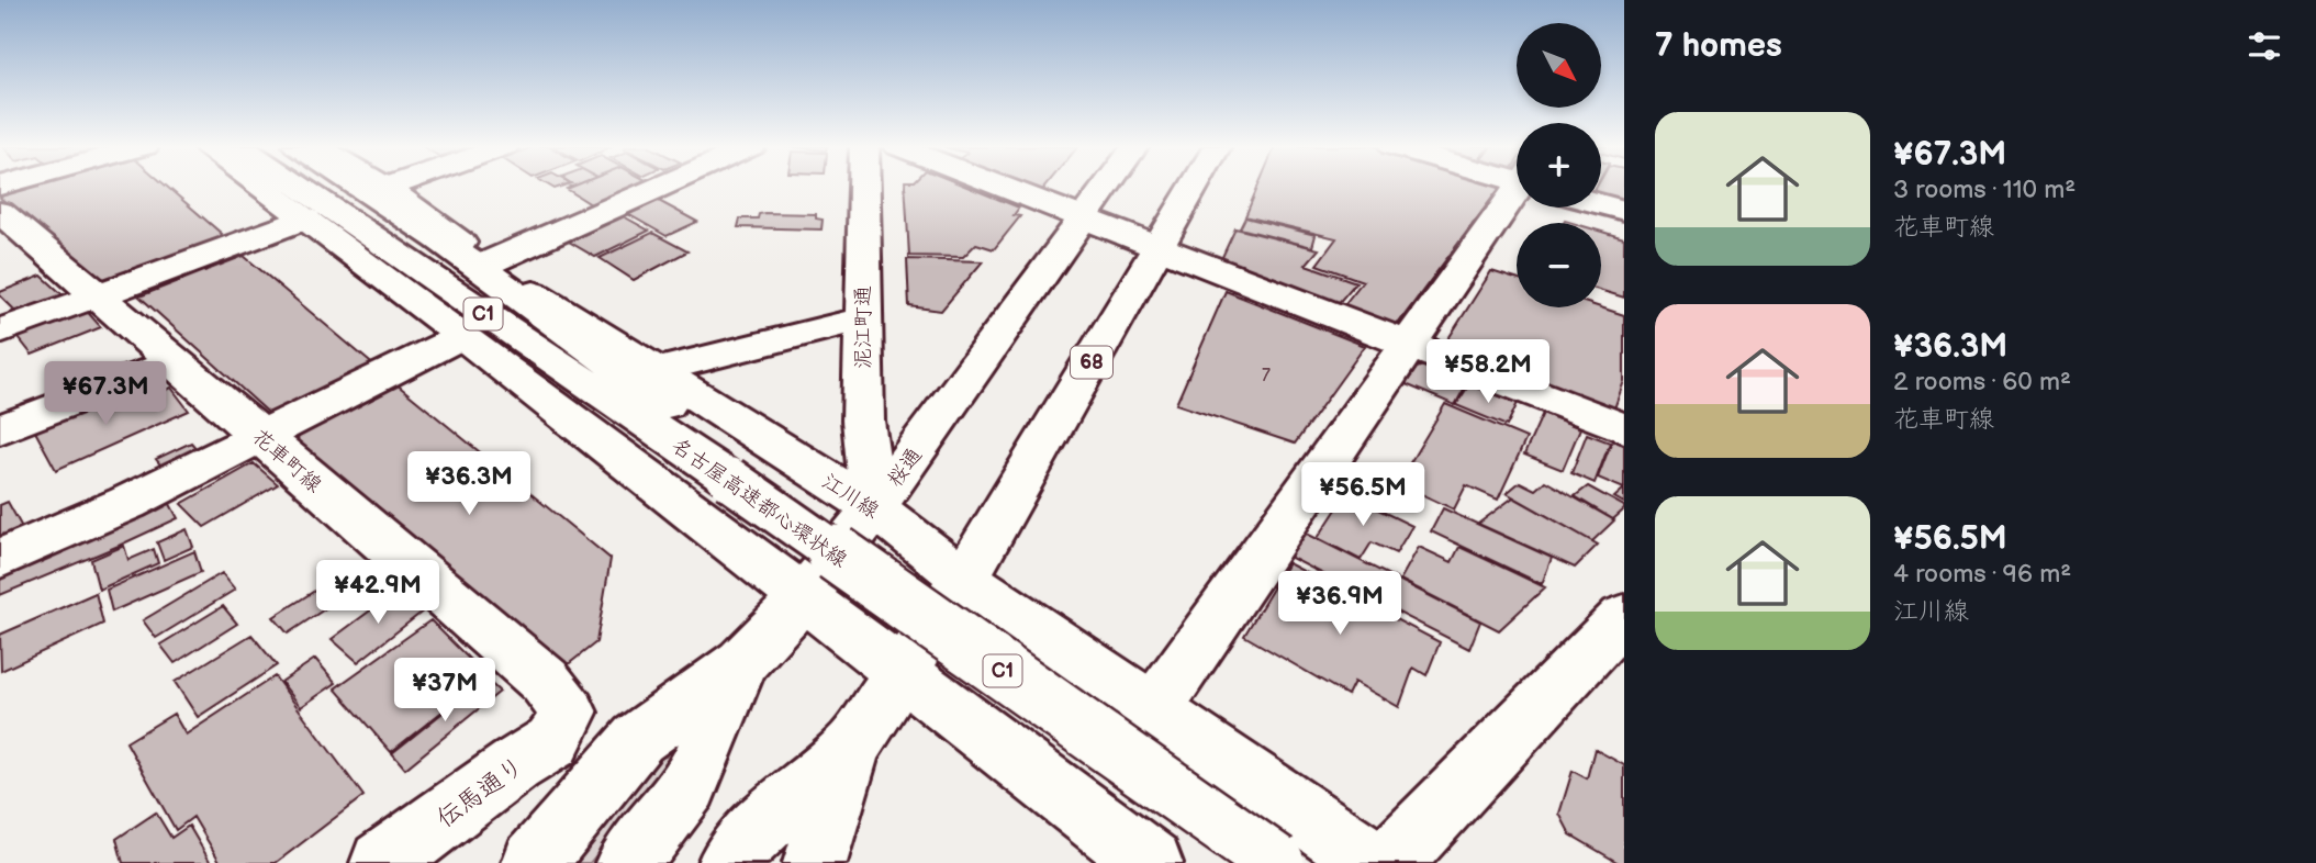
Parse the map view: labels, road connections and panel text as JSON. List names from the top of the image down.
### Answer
{
  "streets": {
    "main road": [
      "C1",
      "泥江町通",
      "68",
      "花車町線",
      "桜通",
      "江川線",
      "名古屋高速都心環状線",
      "伝馬通り"
    ]
  },
  "crossings": [
    ["泥江町通", "桜通"],
    ["泥江町通", "江川線"],
    ["68", "江川線"],
    ["花車町線", "伝馬通り"],
    ["桜通", "江川線"]
  ],
  "house_numbers": ["7"],
  "north": "bottom right",
  "page": {
    "heading": "7 homes",
    "map_buttons": ["+", "−"],
    "list": [
      {
        "name": "¥67.3M",
        "note": "3 rooms · 110 m² · 花車町線"
      },
      {
        "name": "¥36.3M",
        "note": "2 rooms · 60 m² · 花車町線"
      },
      {
        "name": "¥56.5M",
        "note": "4 rooms · 96 m² · 江川線"
      }
    ],
    "price": [
      "¥58.2M",
      "¥67.3M",
      "¥36.3M",
      "¥56.5M",
      "¥42.9M",
      "¥36.9M",
      "¥37M"
    ]
  }
}
